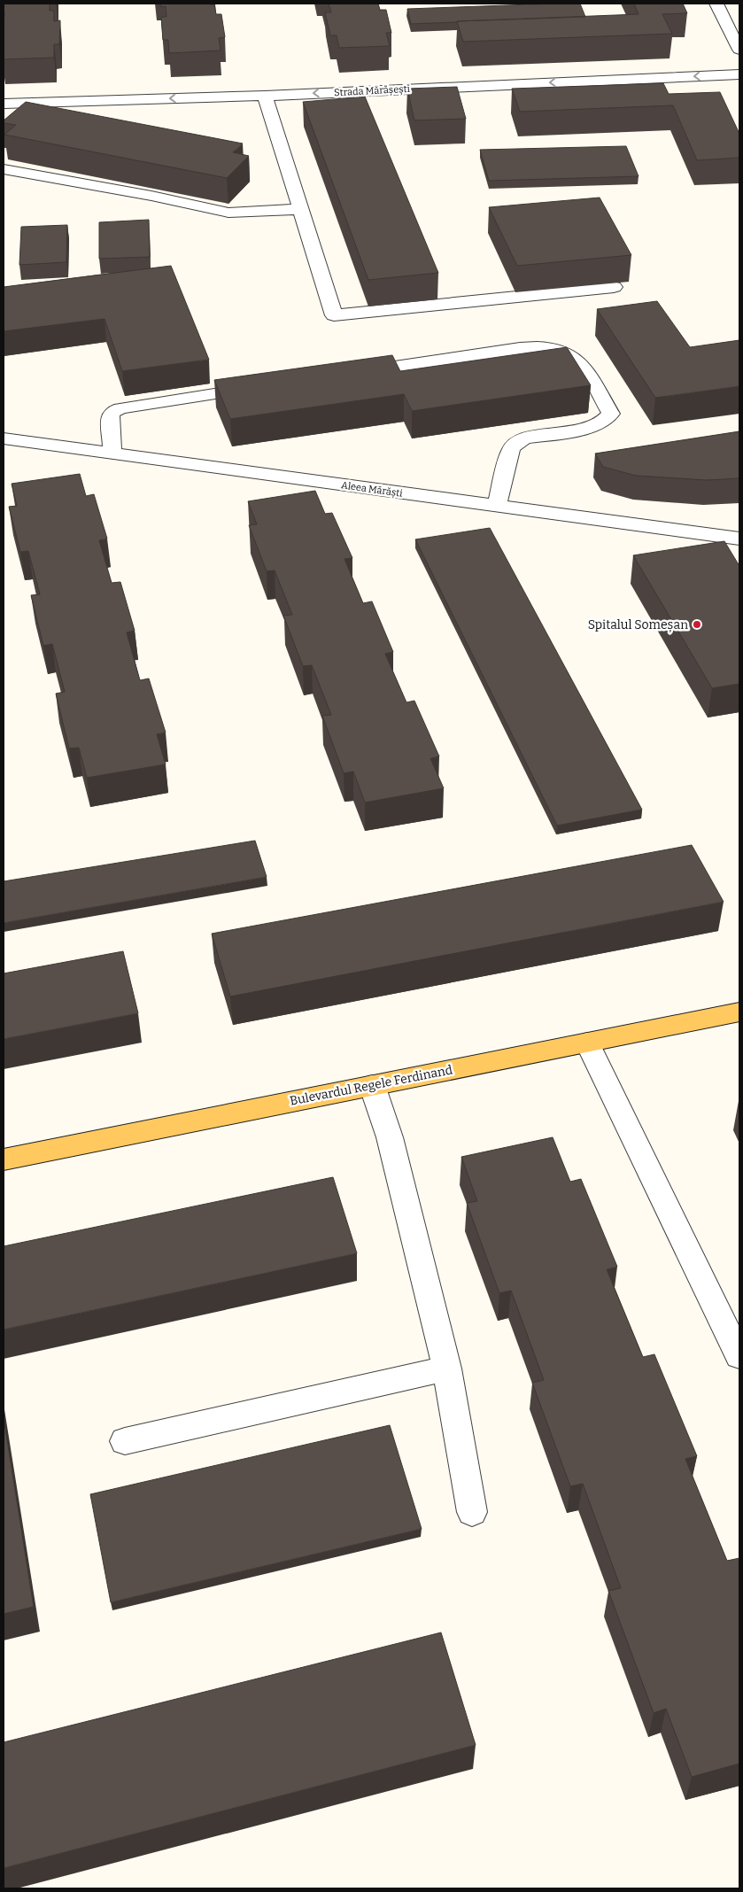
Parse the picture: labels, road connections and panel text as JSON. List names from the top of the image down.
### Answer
{
  "streets": {
    "main road": ["Bulevardul Regele Ferdinand"],
    "street": ["Strada Mărășești", "Aleea Mărăști"]
  },
  "places": ["Spitalul Someșan"]
}
